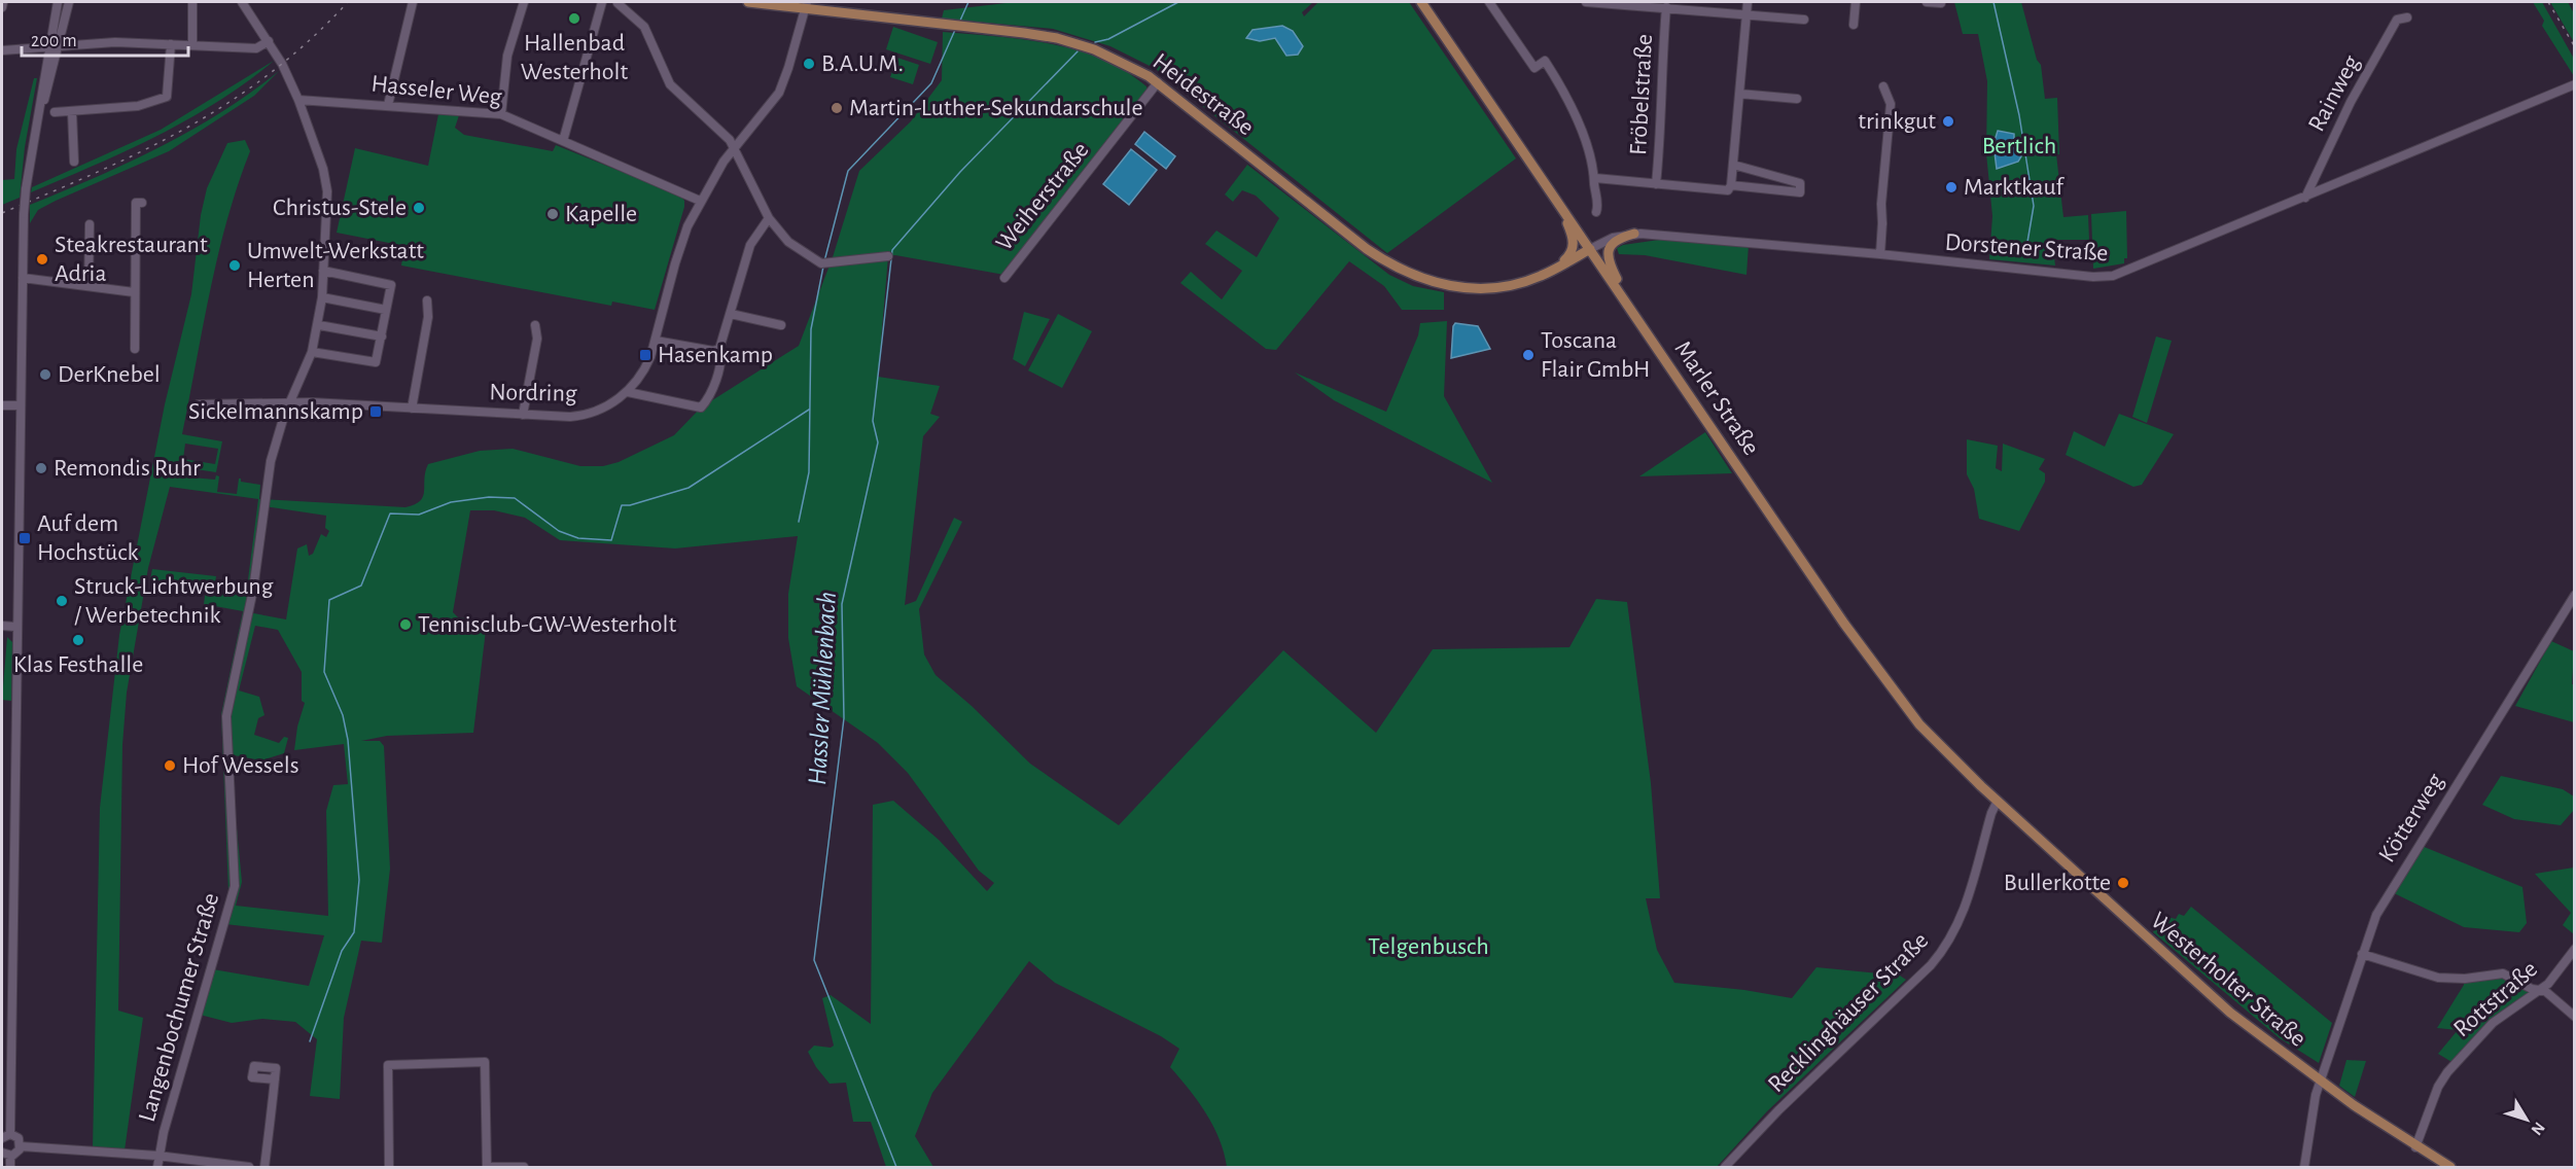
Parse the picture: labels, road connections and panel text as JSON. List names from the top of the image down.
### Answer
{
  "streets": {
    "main road": ["Heidestraße", "Marler Straße", "Westerholter Straße"],
    "street": [
      "Hasseler Weg",
      "Rainweg",
      "Fröbelstraße",
      "Weiherstraße",
      "Dorstener Straße",
      "Nordring",
      "Kötterweg",
      "Rottstraße",
      "Langenbochumer Straße",
      "Recklinghäuser Straße"
    ]
  },
  "crossings": [
    ["Hasseler Weg", "Nordring"],
    ["Hasseler Weg", "Langenbochumer Straße"],
    ["Rainweg", "Dorstener Straße"],
    ["Heidestraße", "Weiherstraße"],
    ["Heidestraße", "Dorstener Straße"],
    ["Heidestraße", "Nordring"],
    ["Heidestraße", "Marler Straße"],
    ["Dorstener Straße", "Marler Straße"],
    ["Nordring", "Langenbochumer Straße"],
    ["Marler Straße", "Westerholter Straße"],
    ["Marler Straße", "Recklinghäuser Straße"],
    ["Kötterweg", "Westerholter Straße"],
    ["Westerholter Straße", "Rottstraße"],
    ["Westerholter Straße", "Recklinghäuser Straße"]
  ],
  "water": ["Hassler Mühlenbach"],
  "parks": ["Bertlich", "Telgenbusch"],
  "places": {
    "other": [
      "Hallenbad Westerholt",
      "B.A.U.M.",
      "Martin-Luther-Sekundarschule",
      "trinkgut",
      "Marktkauf",
      "Christus-Stele",
      "Kapelle",
      "Steakrestaurant Adria",
      "Umwelt-Werkstatt Herten",
      "Toscana Flair GmbH",
      "DerKnebel",
      "Remondis Ruhr",
      "Struck-Lichtwerbung / Werbetechnik",
      "Tennisclub-GW-Westerholt",
      "Klas Festhalle",
      "Hof Wessels",
      "Bullerkotte"
    ],
    "transit": ["Hasenkamp", "Sickelmannskamp", "Auf dem Hochstück"]
  },
  "scale_bar": "200 m",
  "north": "bottom right"
}
